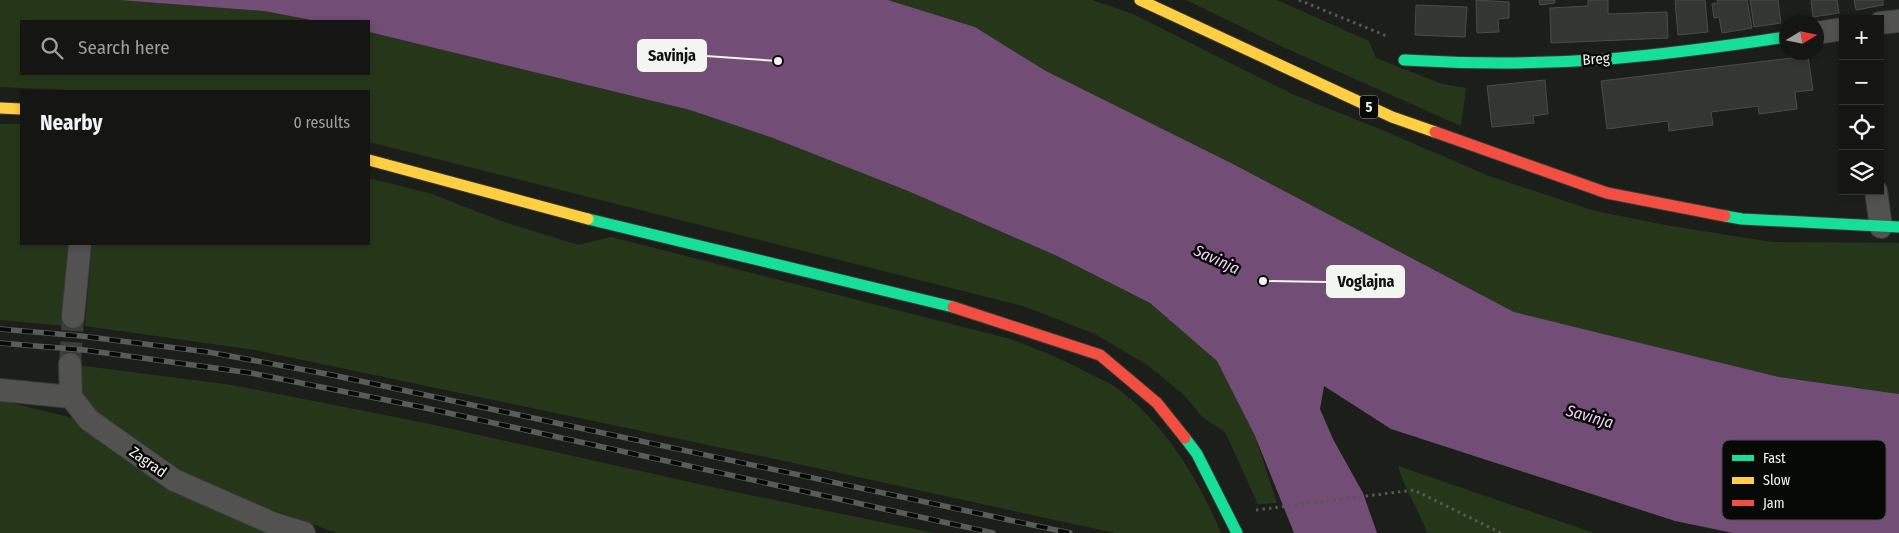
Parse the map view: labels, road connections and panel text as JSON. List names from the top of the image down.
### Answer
{
  "streets": {
    "street": ["Breg", "5", "Zagrad"]
  },
  "water": ["Savinja"],
  "places": ["Savinja", "Voglajna"],
  "legend": ["Fast", "Slow", "Jam"],
  "north": "right",
  "page": {
    "map_buttons": ["+", "−"],
    "search": "Search here",
    "heading": ["Nearby", "0 results"]
  }
}
